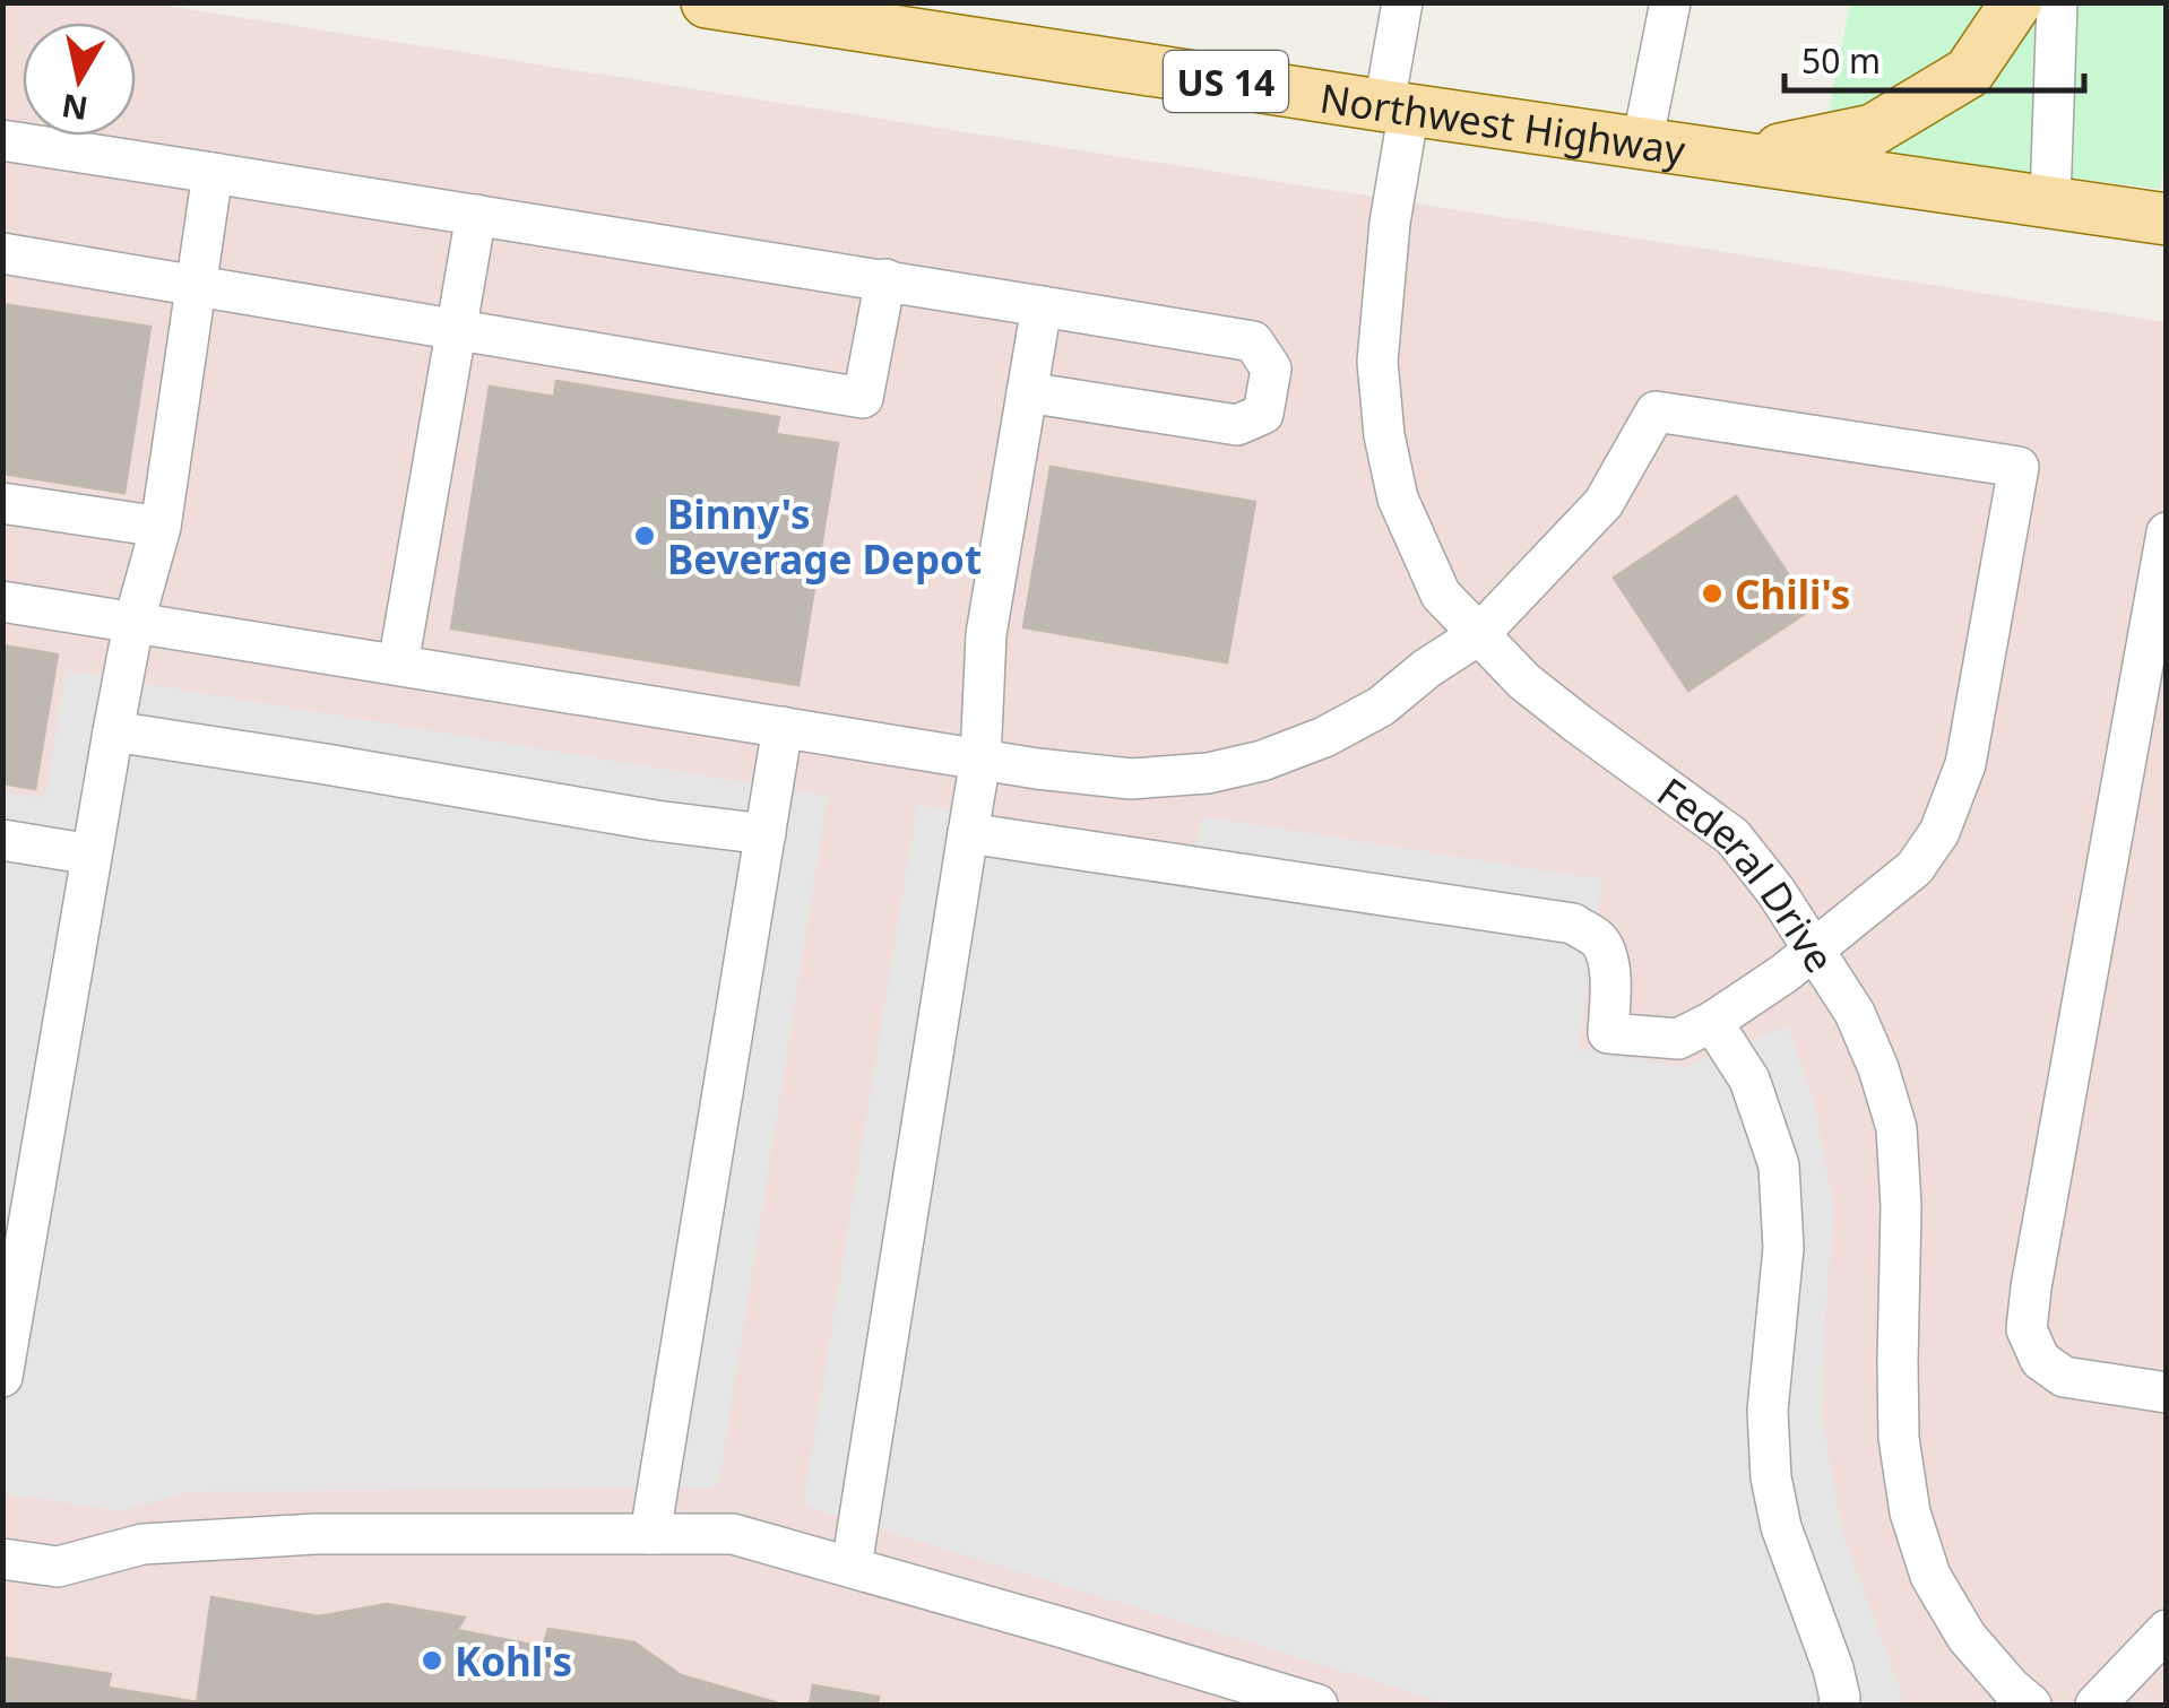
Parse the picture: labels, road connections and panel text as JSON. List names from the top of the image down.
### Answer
{
  "streets": {
    "main road": ["US 14", "Northwest Highway"],
    "lane": ["Federal Drive"]
  },
  "crossings": [
    ["Northwest Highway", "Federal Drive"]
  ],
  "places": ["Binny's Beverage Depot", "Chili's", "Kohl's"],
  "scale_bar": "50 m",
  "north": "bottom"
}
